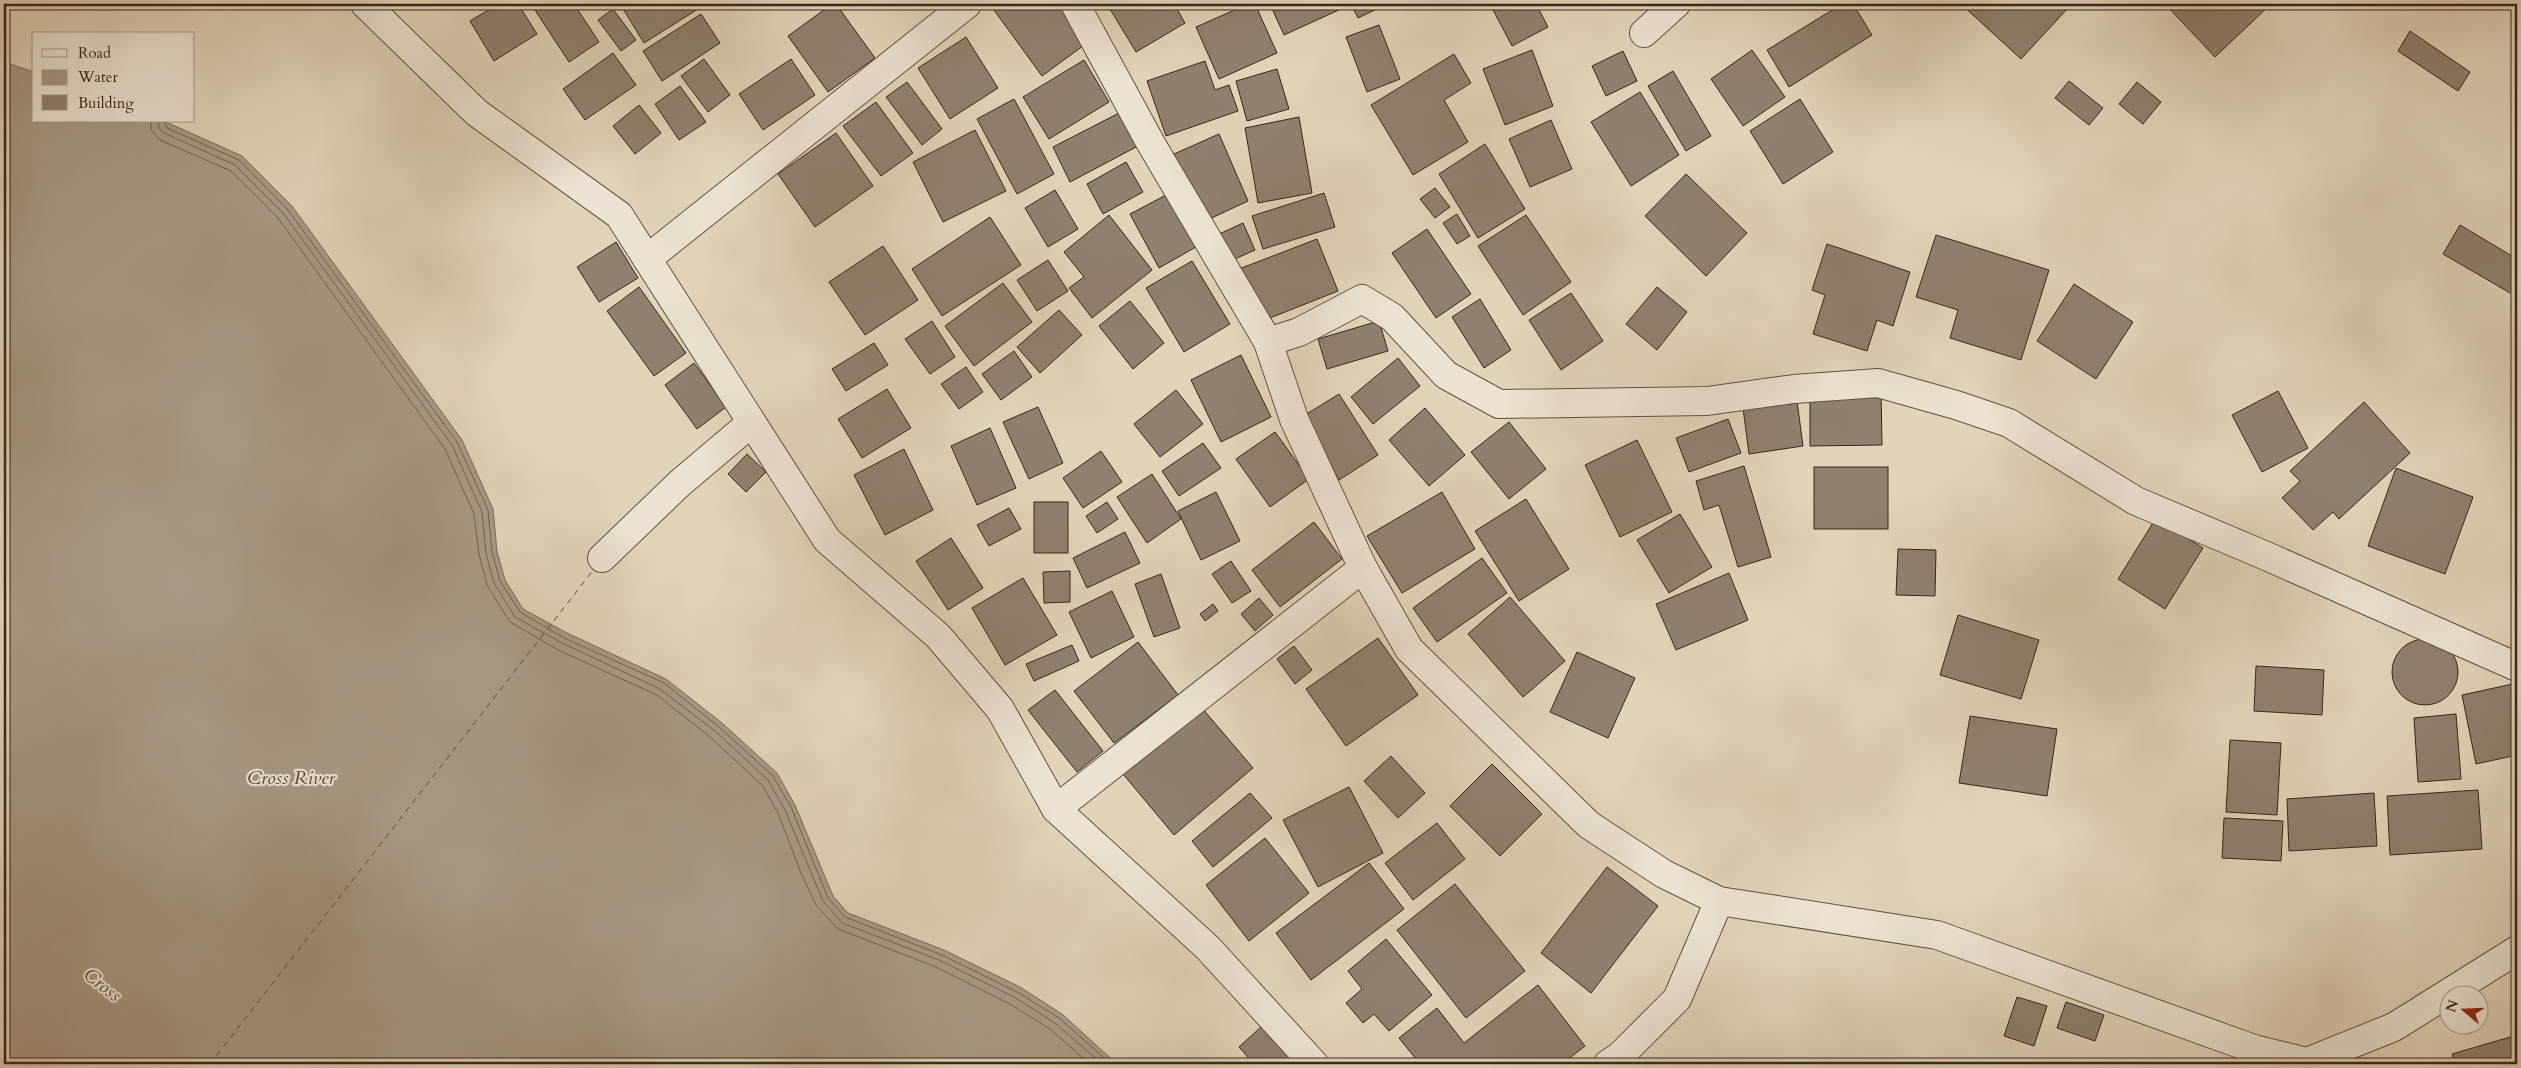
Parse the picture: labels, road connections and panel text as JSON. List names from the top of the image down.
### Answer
{
  "water": ["Cross River", "Cross"],
  "legend": ["Road", "Water", "Building"],
  "north": "left"
}
